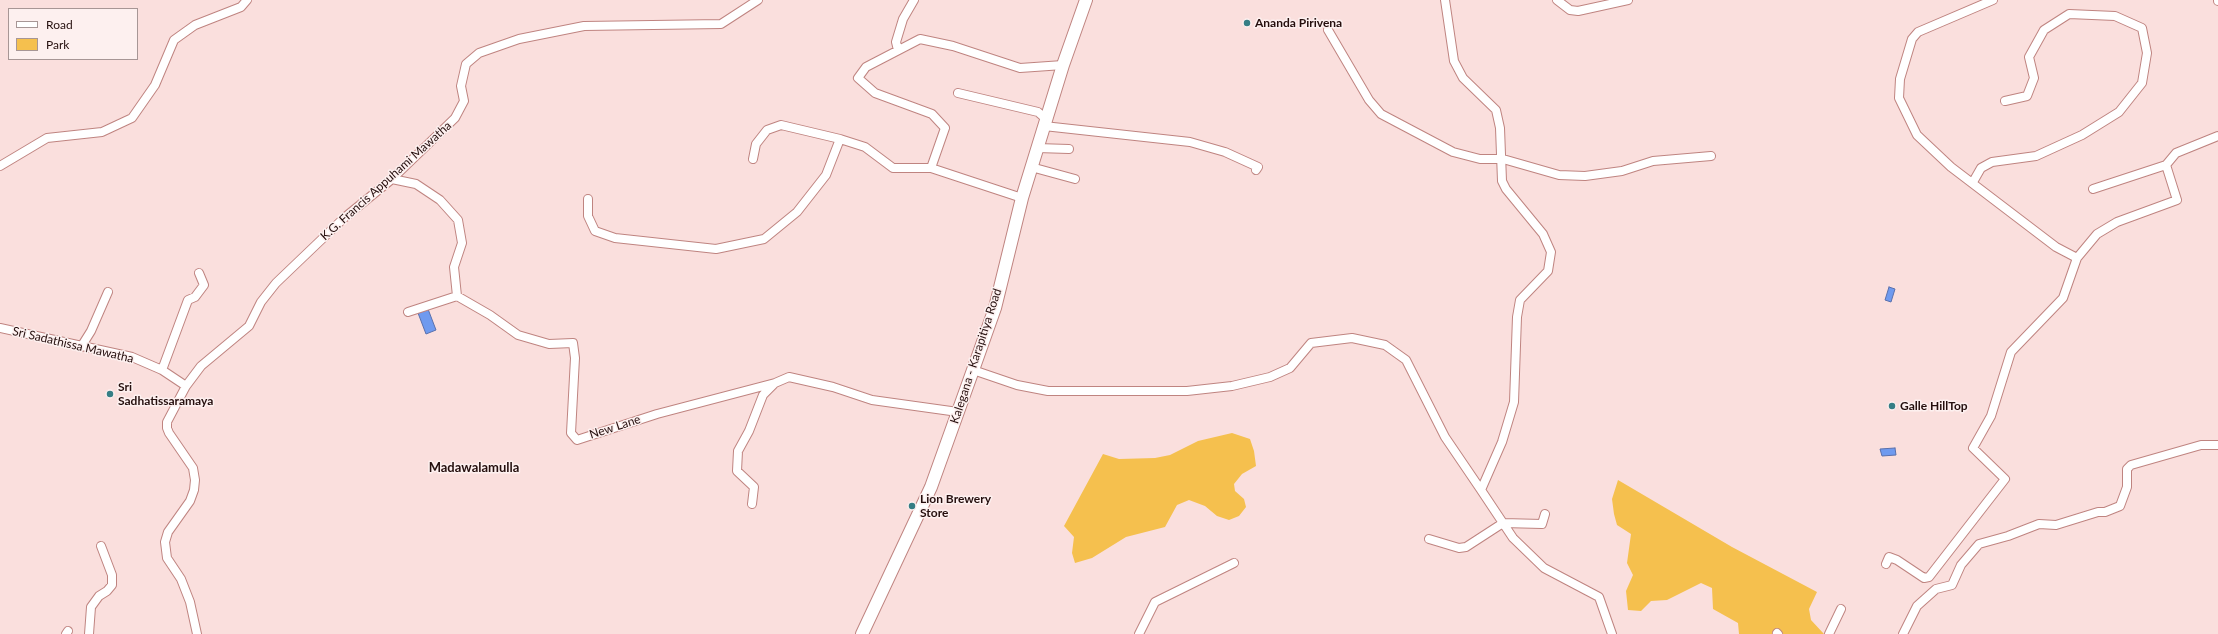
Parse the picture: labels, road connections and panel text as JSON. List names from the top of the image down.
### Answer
{
  "streets": {
    "main road": ["Kalegana - Karapitiya Road"],
    "street": ["K.G. Francis Appuhami Mawatha", "Sri Sadathissa Mawatha", "New Lane"]
  },
  "crossings": [
    ["K.G. Francis Appuhami Mawatha", "Sri Sadathissa Mawatha"],
    ["Kalegana - Karapitiya Road", "New Lane"]
  ],
  "districts": ["Madawalamulla"],
  "places": [
    "Ananda Pirivena",
    "Sri Sadhatissaramaya",
    "Galle HillTop",
    "Lion Brewery Store"
  ],
  "legend": ["Road", "Park"]
}
